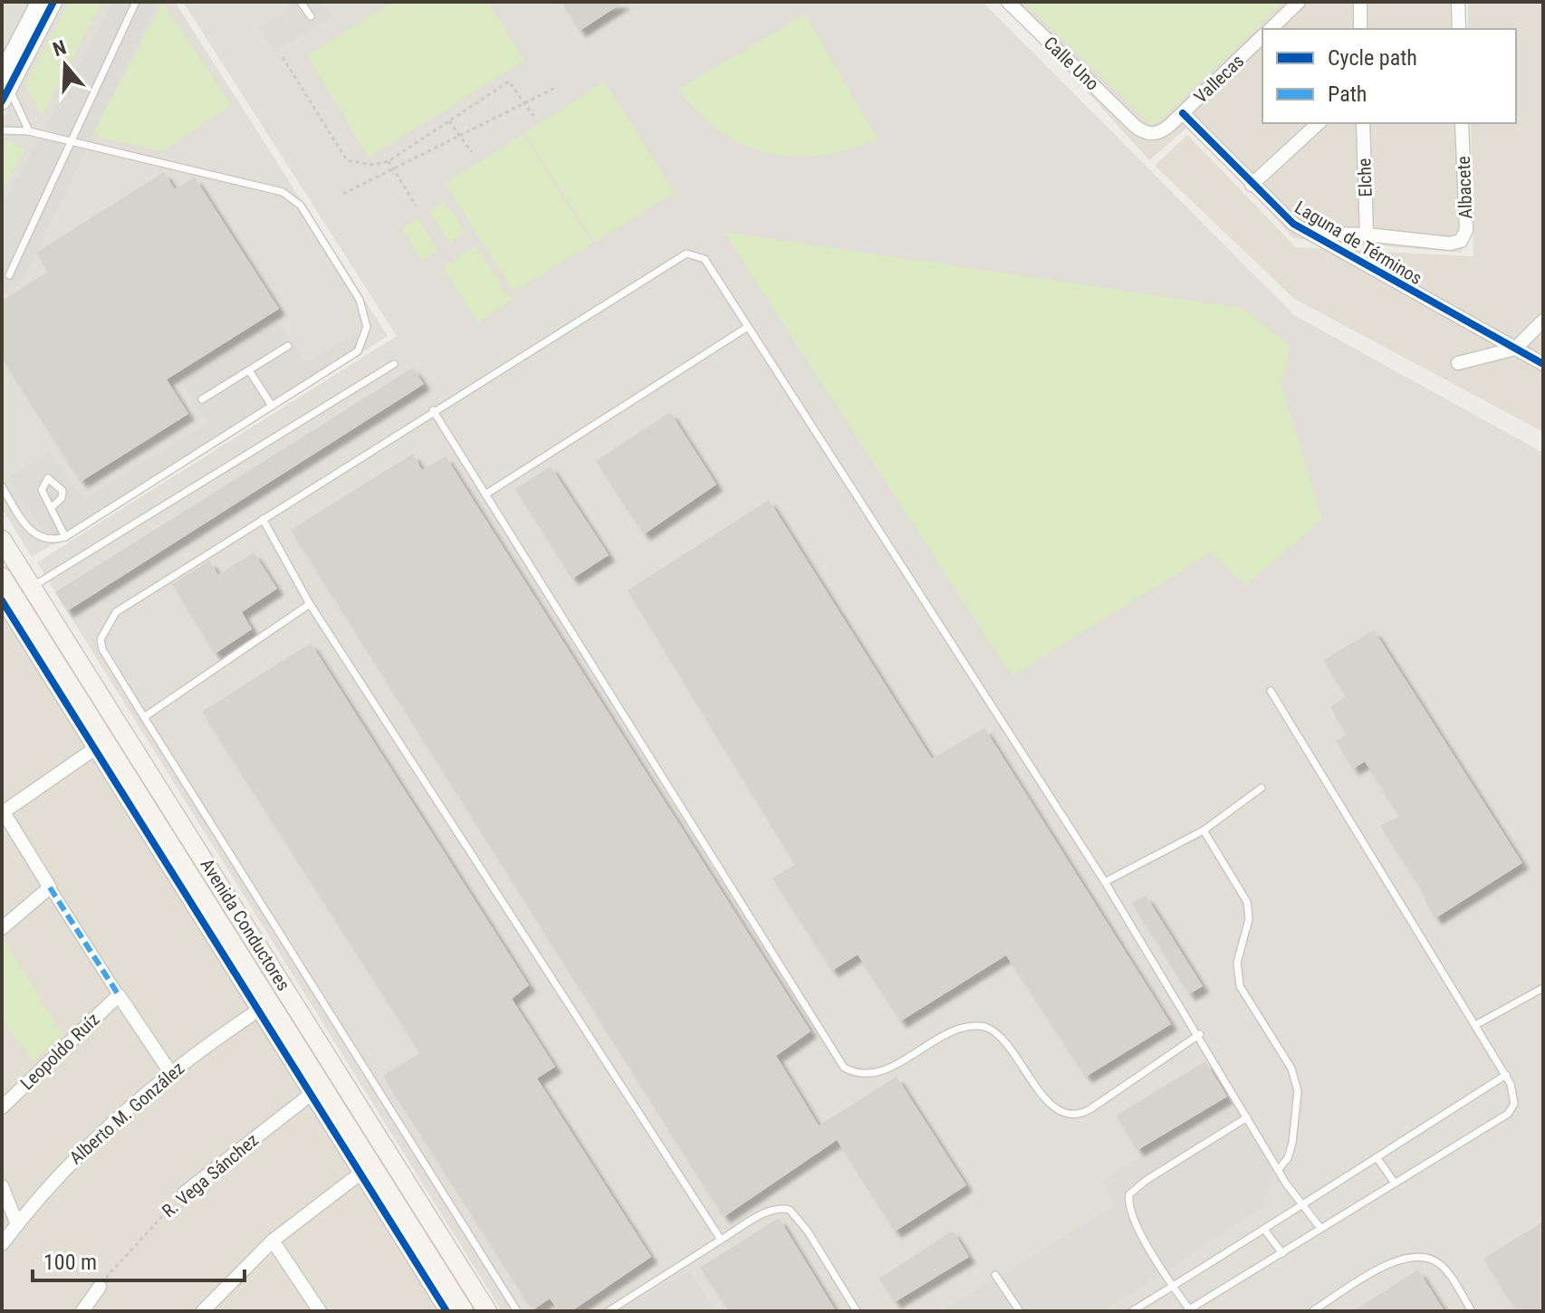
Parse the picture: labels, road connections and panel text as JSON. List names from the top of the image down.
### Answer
{
  "streets": {
    "main road": ["Avenida Conductores"],
    "street": [
      "Calle Uno",
      "Vallecas",
      "Elche",
      "Albacete",
      "Laguna de Términos",
      "Leopoldo Ruíz",
      "Alberto M. González",
      "R. Vega Sánchez"
    ]
  },
  "crossings": [
    ["Calle Uno", "Vallecas"],
    ["Vallecas", "Laguna de Términos"],
    ["Elche", "Albacete"],
    ["Avenida Conductores", "Alberto M. González"],
    ["Avenida Conductores", "R. Vega Sánchez"]
  ],
  "legend": ["Cycle path", "Path"],
  "scale_bar": "100 m",
  "north": "top"
}
